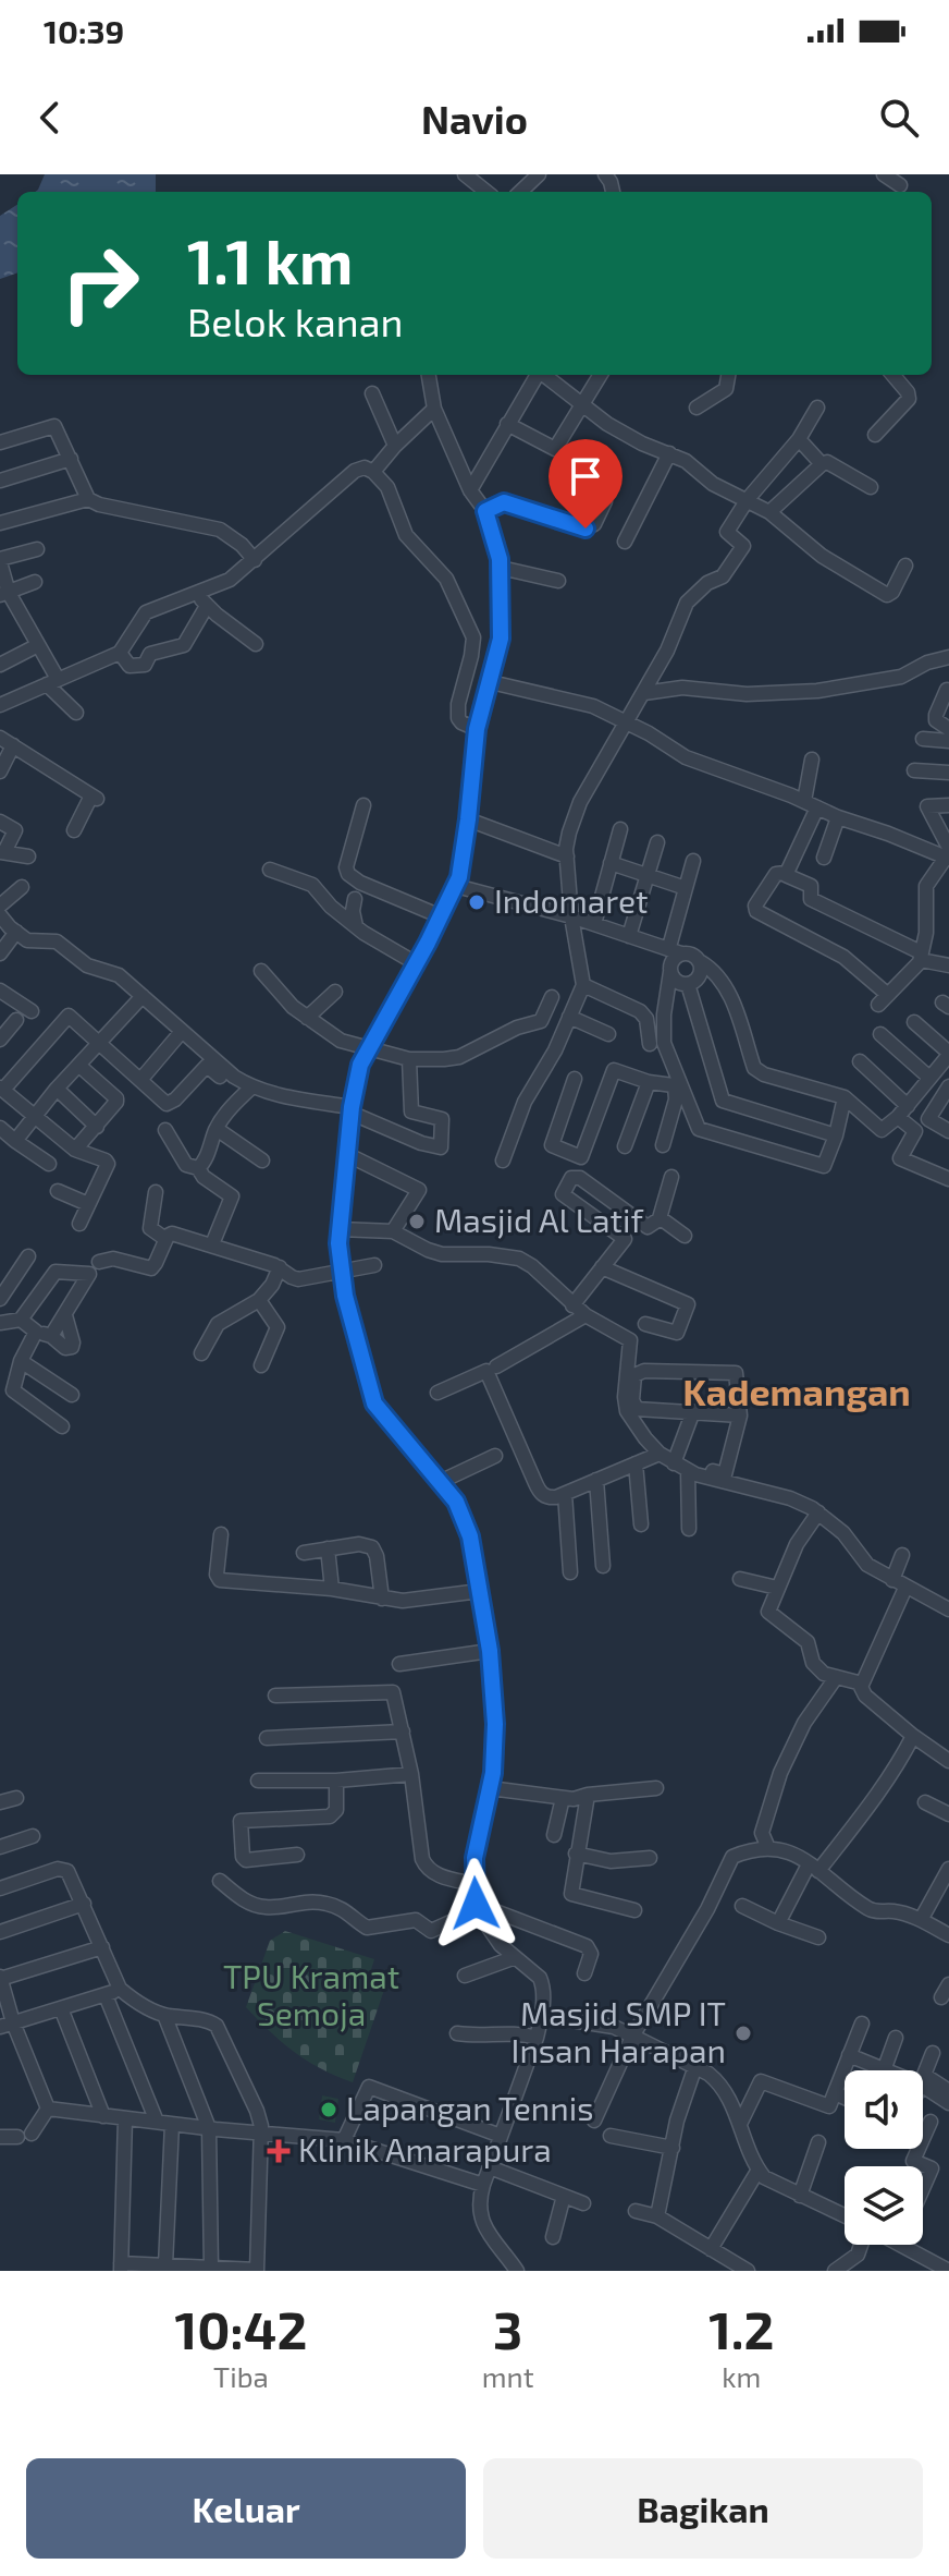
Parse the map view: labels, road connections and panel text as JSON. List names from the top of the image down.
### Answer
{
  "districts": ["Kademangan"],
  "parks": ["TPU Kramat Semoja"],
  "places": {
    "other": [
      "Indomaret",
      "Masjid Al Latif",
      "Masjid SMP IT Insan Harapan",
      "Lapangan Tennis"
    ],
    "health": ["Klinik Amarapura"]
  },
  "page": {
    "status": "10:39",
    "header": "Navio",
    "turn": ["1.1 km", "Belok kanan"],
    "eta": [
      "10:42",
      "Tiba",
      "3",
      "mnt",
      "1.2",
      "km"
    ],
    "buttons": ["Keluar", "Bagikan"]
  }
}
